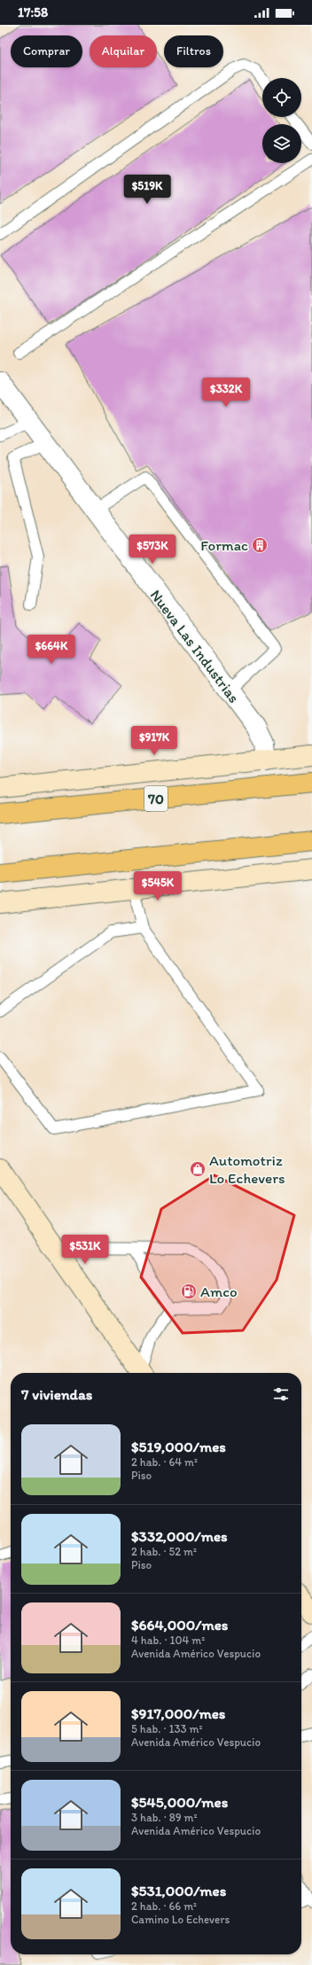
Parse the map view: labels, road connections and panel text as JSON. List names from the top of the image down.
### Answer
{
  "streets": {
    "highway": ["70"],
    "street": ["Nueva Las Industrias"]
  },
  "places": {
    "building": ["Formac"],
    "shop": ["Automotriz Lo Echevers"],
    "fuel station": ["Amco"]
  },
  "page": {
    "status": "17:58",
    "chip": ["Comprar", "Alquilar", "Filtros"],
    "price": [
      "$519K",
      "$332K",
      "$573K",
      "$664K",
      "$917K",
      "$545K",
      "$531K"
    ],
    "heading": "7 viviendas",
    "list": [
      {
        "name": "$519,000/mes",
        "note": "2 hab. · 64 m² · Piso"
      },
      {
        "name": "$332,000/mes",
        "note": "2 hab. · 52 m² · Piso"
      },
      {
        "name": "$664,000/mes",
        "note": "4 hab. · 104 m² · Avenida Américo Vespucio"
      },
      {
        "name": "$917,000/mes",
        "note": "5 hab. · 133 m² · Avenida Américo Vespucio"
      },
      {
        "name": "$545,000/mes",
        "note": "3 hab. · 89 m² · Avenida Américo Vespucio"
      },
      {
        "name": "$531,000/mes",
        "note": "2 hab. · 66 m² · Camino Lo Echevers"
      }
    ]
  }
}
